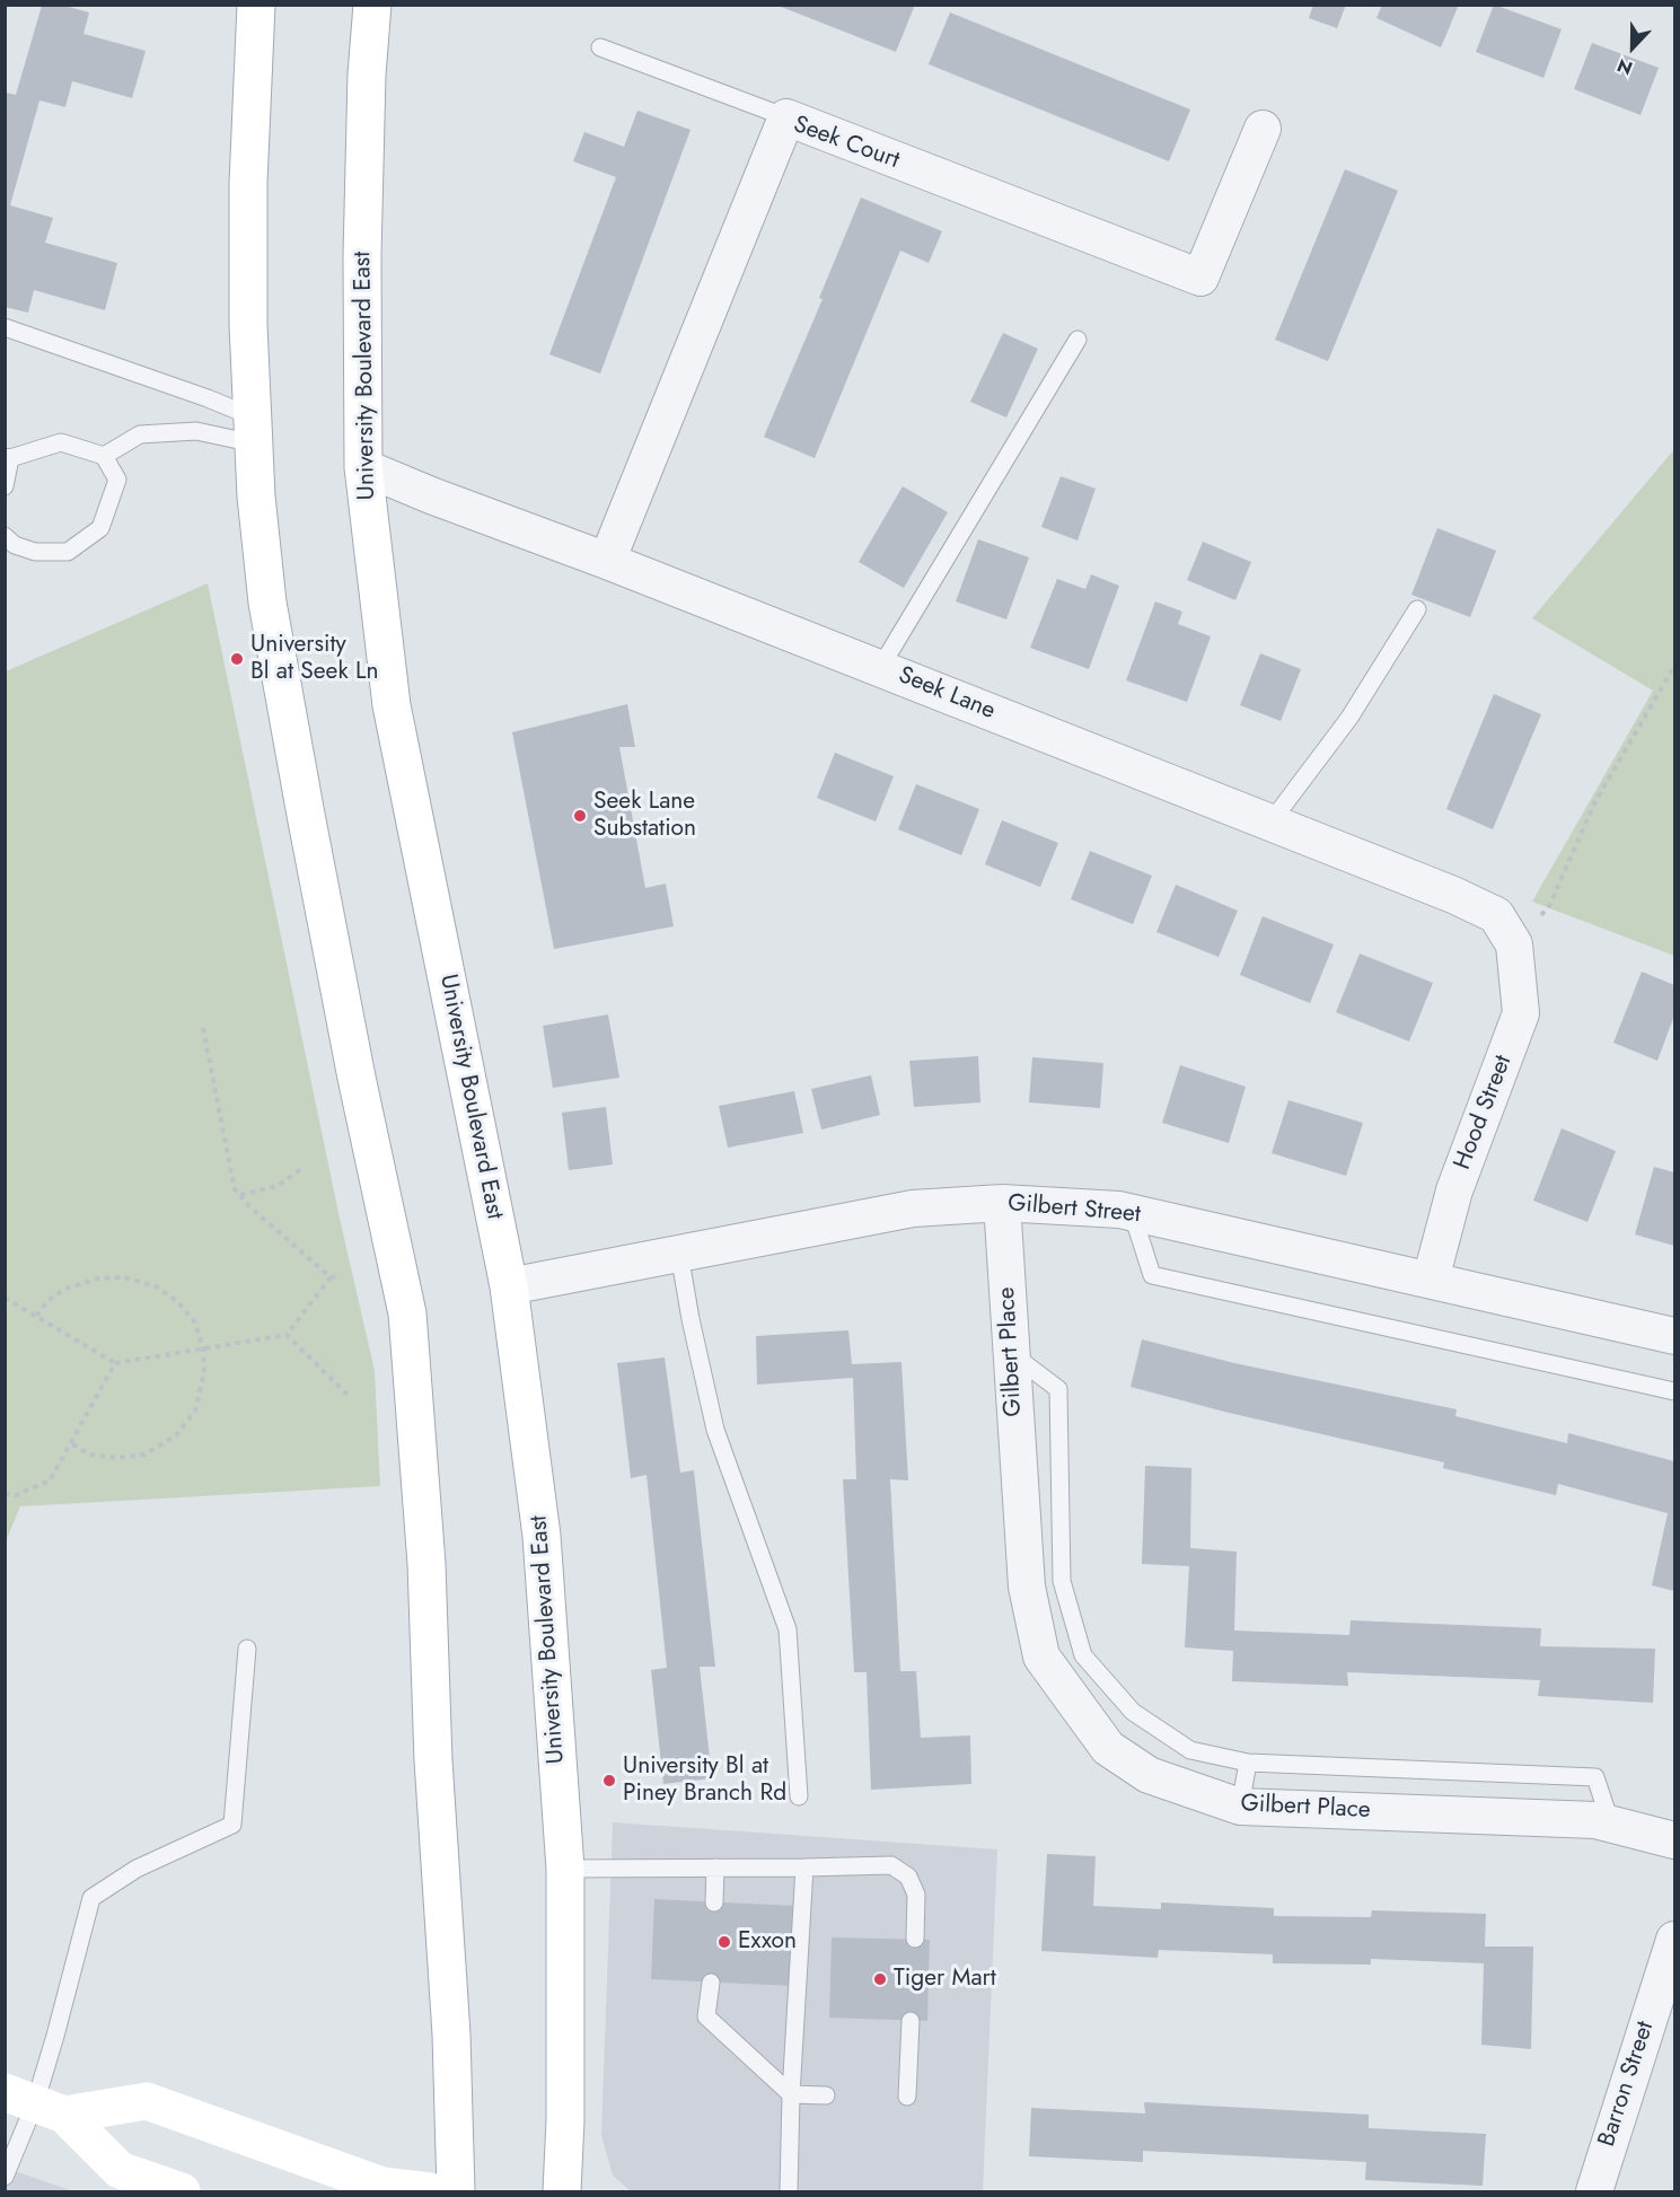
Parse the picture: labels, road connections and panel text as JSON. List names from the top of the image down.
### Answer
{
  "streets": {
    "main road": ["University Boulevard East"],
    "street": [
      "Seek Court",
      "Seek Lane",
      "Hood Street",
      "Gilbert Street",
      "Gilbert Place",
      "Barron Street"
    ]
  },
  "crossings": [
    ["Seek Court", "Seek Lane"],
    ["University Boulevard East", "Seek Lane"],
    ["University Boulevard East", "Gilbert Street"],
    ["Seek Lane", "Hood Street"],
    ["Hood Street", "Gilbert Street"],
    ["Gilbert Street", "Gilbert Place"]
  ],
  "places": [
    "University Bl at Seek Ln",
    "Seek Lane Substation",
    "University Bl at Piney Branch Rd",
    "Exxon",
    "Tiger Mart"
  ],
  "north": "bottom"
}
